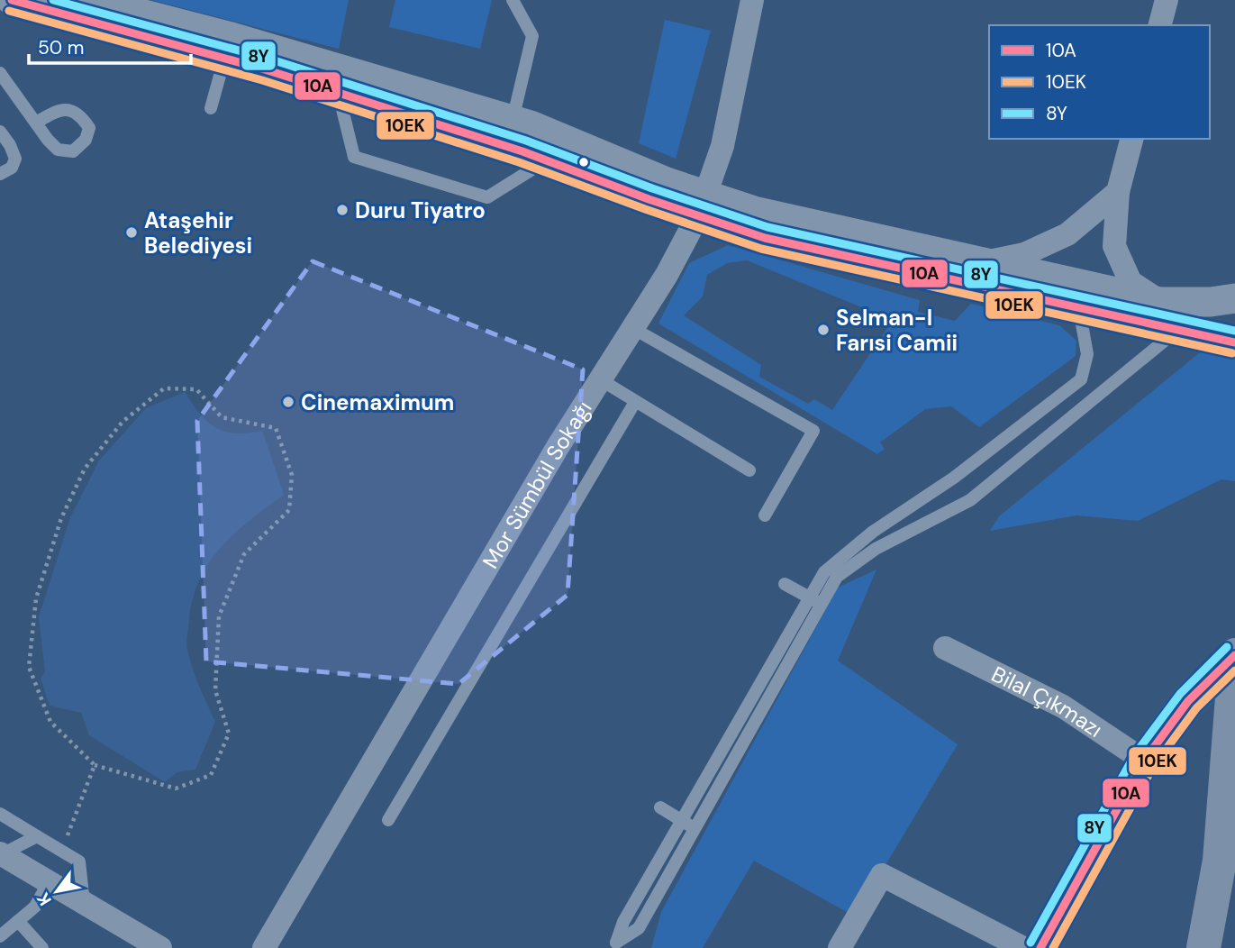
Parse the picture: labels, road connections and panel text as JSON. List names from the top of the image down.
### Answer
{
  "streets": {
    "street": ["Mor Sümbül Sokağı", "Bilal Çıkmazı"]
  },
  "places": [
    "Duru Tiyatro",
    "Ataşehir Belediyesi",
    "Selman-I Farısi Camii",
    "Cinemaximum"
  ],
  "lines": ["transit line 10A", "transit line 8Y", "transit line 10EK"],
  "legend": ["10A", "10EK", "8Y"],
  "scale_bar": "50 m",
  "north": "bottom left"
}
